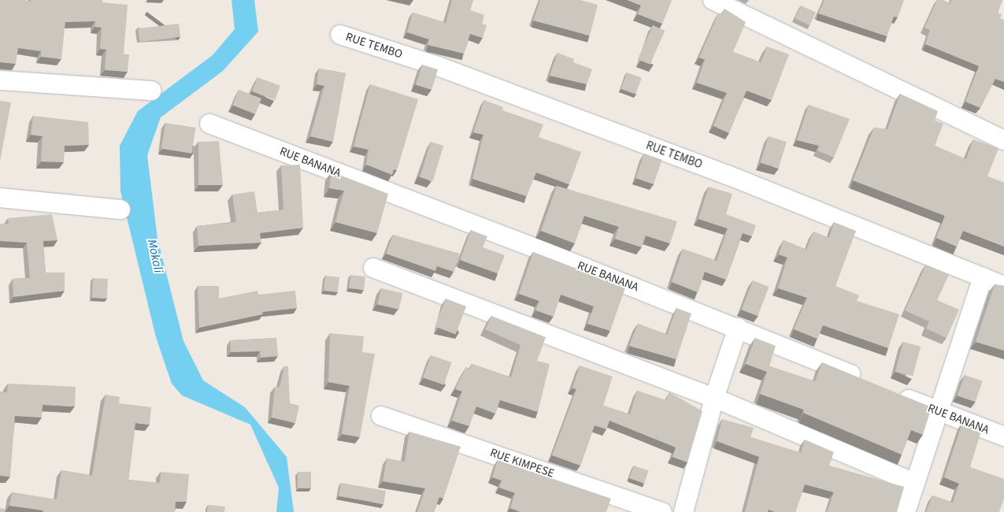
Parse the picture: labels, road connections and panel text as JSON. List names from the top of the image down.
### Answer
{
  "streets": {
    "street": ["RUE TEMBO", "RUE BANANA", "RUE KIMPESE"]
  },
  "water": ["Mokali"]
}
